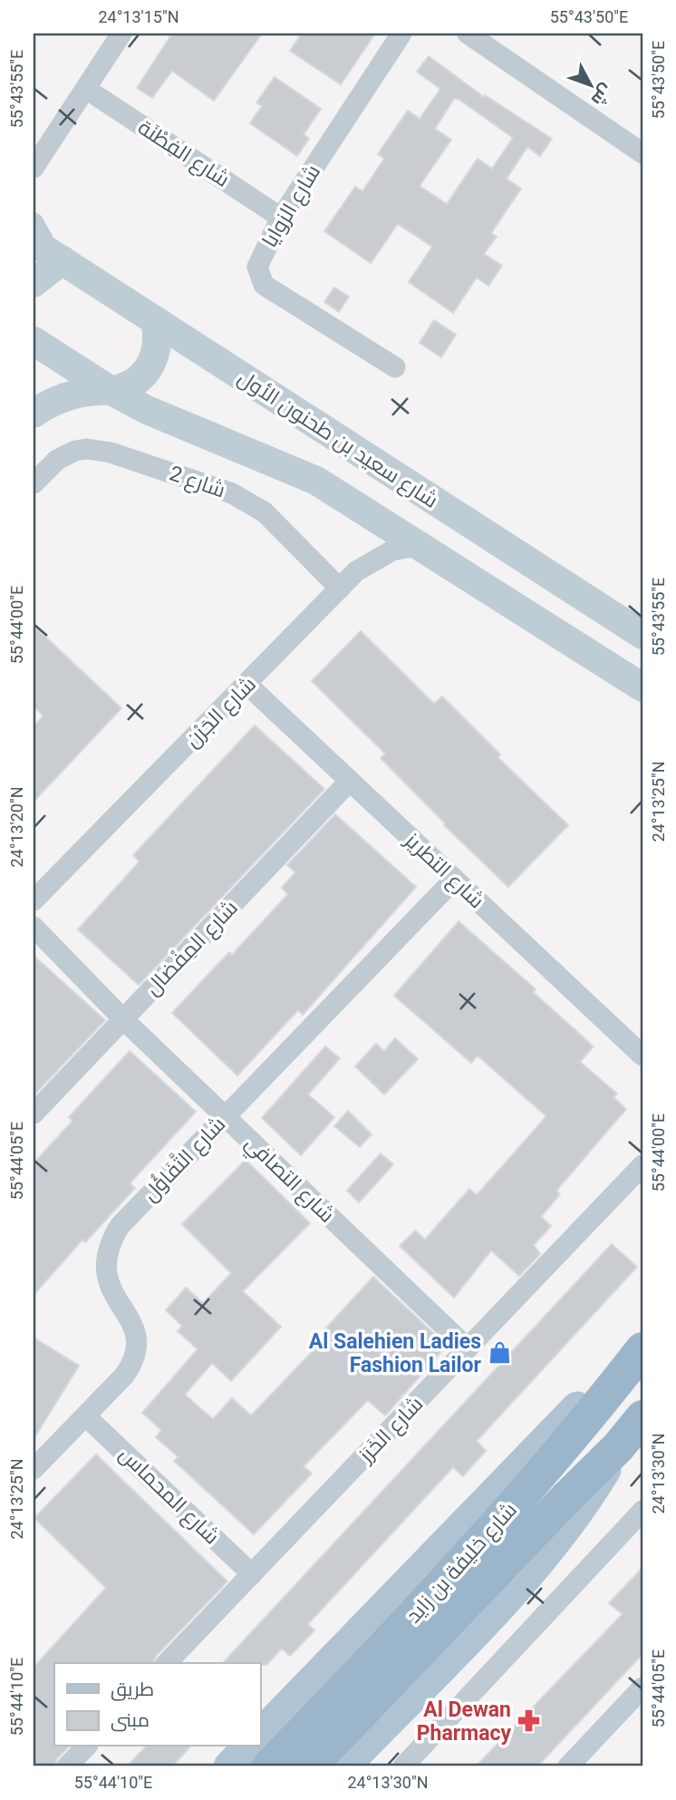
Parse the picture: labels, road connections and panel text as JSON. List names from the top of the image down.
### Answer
{
  "streets": {
    "highway": ["شارع خليفة بن زايد"],
    "main road": ["شارع سعيد بن طحنون الأول"],
    "street": [
      "شارع الفِطْنَة",
      "شارع الزوايا",
      "شارع 2",
      "شارع الجَرْن",
      "شارع التطريز",
      "شارع المِفْضال",
      "شارع التَّفَاؤُل",
      "شارع التصافي",
      "شارع الخَرَز",
      "شارع المحماس"
    ]
  },
  "crossings": [
    ["شارع الفِطْنَة", "شارع الزوايا"],
    ["شارع 2", "شارع الجَرْن"],
    ["شارع الجَرْن", "شارع التطريز"],
    ["شارع التطريز", "شارع المِفْضال"],
    ["شارع التطريز", "شارع التَّفَاؤُل"],
    ["شارع المِفْضال", "شارع التصافي"],
    ["شارع التَّفَاؤُل", "شارع التصافي"],
    ["شارع التَّفَاؤُل", "شارع المحماس"],
    ["شارع التصافي", "شارع الخَرَز"],
    ["شارع الخَرَز", "شارع المحماس"]
  ],
  "places": {
    "shop": ["Al Salehien Ladies Fashion Lailor"],
    "pharmacy": ["Al Dewan Pharmacy"]
  },
  "legend": ["طريق", "مبنى"],
  "north": "bottom right",
  "coordinates": [
    "24°13'15\"N",
    "55°43'50\"E",
    "55°43'55\"E",
    "55°44'00\"E",
    "24°13'25\"N",
    "24°13'20\"N",
    "55°44'05\"E",
    "24°13'30\"N",
    "55°44'10\"E"
  ]
}
